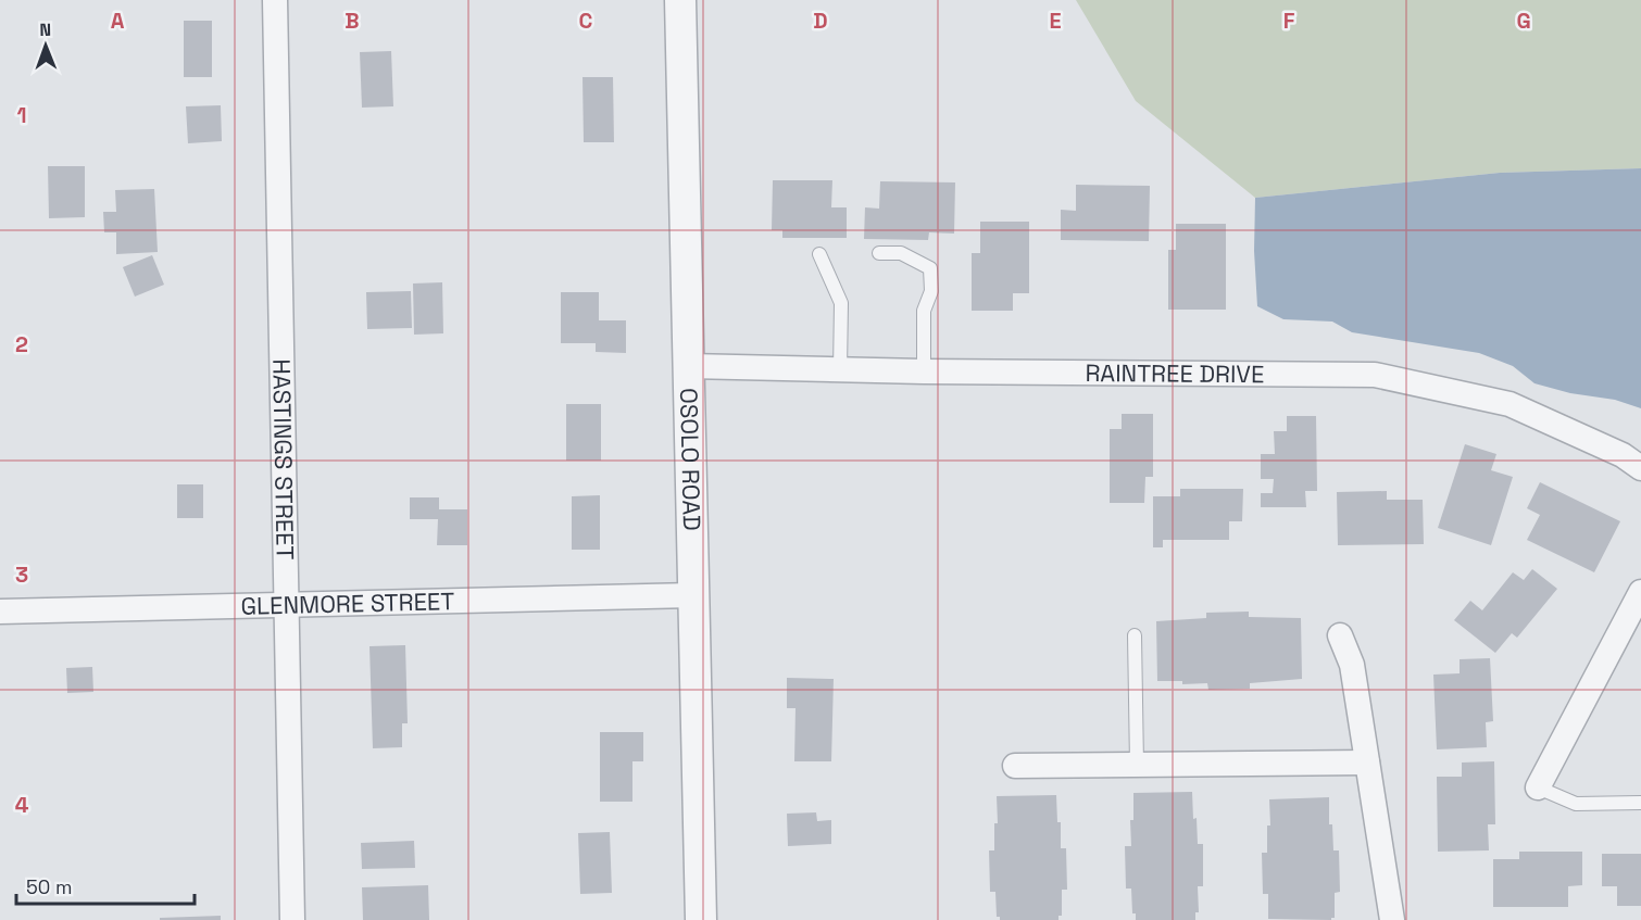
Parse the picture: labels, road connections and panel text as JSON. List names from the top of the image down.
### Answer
{
  "streets": {
    "street": [
      "RAINTREE DRIVE",
      "OSOLO ROAD",
      "HASTINGS STREET",
      "GLENMORE STREET"
    ]
  },
  "crossings": [
    ["RAINTREE DRIVE", "OSOLO ROAD"],
    ["OSOLO ROAD", "GLENMORE STREET"],
    ["HASTINGS STREET", "GLENMORE STREET"]
  ],
  "scale_bar": "50 m",
  "north": "top",
  "grid": {
    "columns": [
      "A",
      "B",
      "C",
      "D",
      "E",
      "F",
      "G"
    ],
    "rows": [
      "1",
      "2",
      "3",
      "4"
    ]
  }
}
